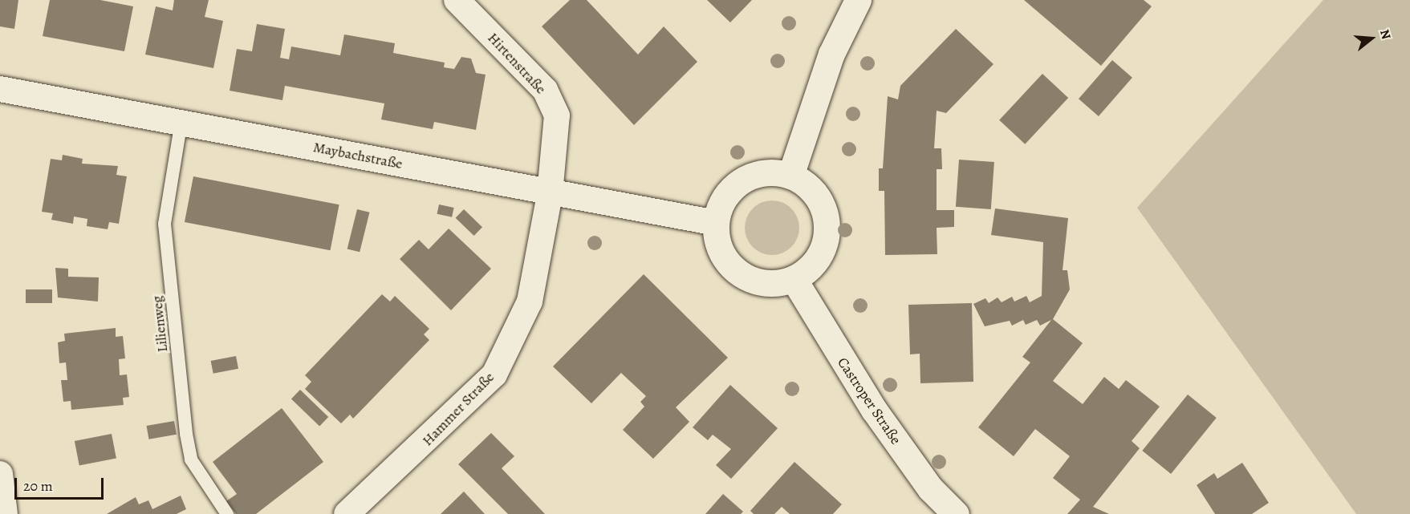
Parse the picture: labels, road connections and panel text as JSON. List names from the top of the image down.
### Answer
{
  "streets": {
    "main road": ["Castroper Straße"],
    "street": ["Hirtenstraße", "Maybachstraße", "Hammer Straße"],
    "lane": ["Lilienweg"]
  },
  "crossings": [
    ["Hirtenstraße", "Maybachstraße"],
    ["Hirtenstraße", "Hammer Straße"],
    ["Maybachstraße", "Lilienweg"],
    ["Maybachstraße", "Castroper Straße"],
    ["Maybachstraße", "Hammer Straße"]
  ],
  "scale_bar": "20 m",
  "north": "right"
}
